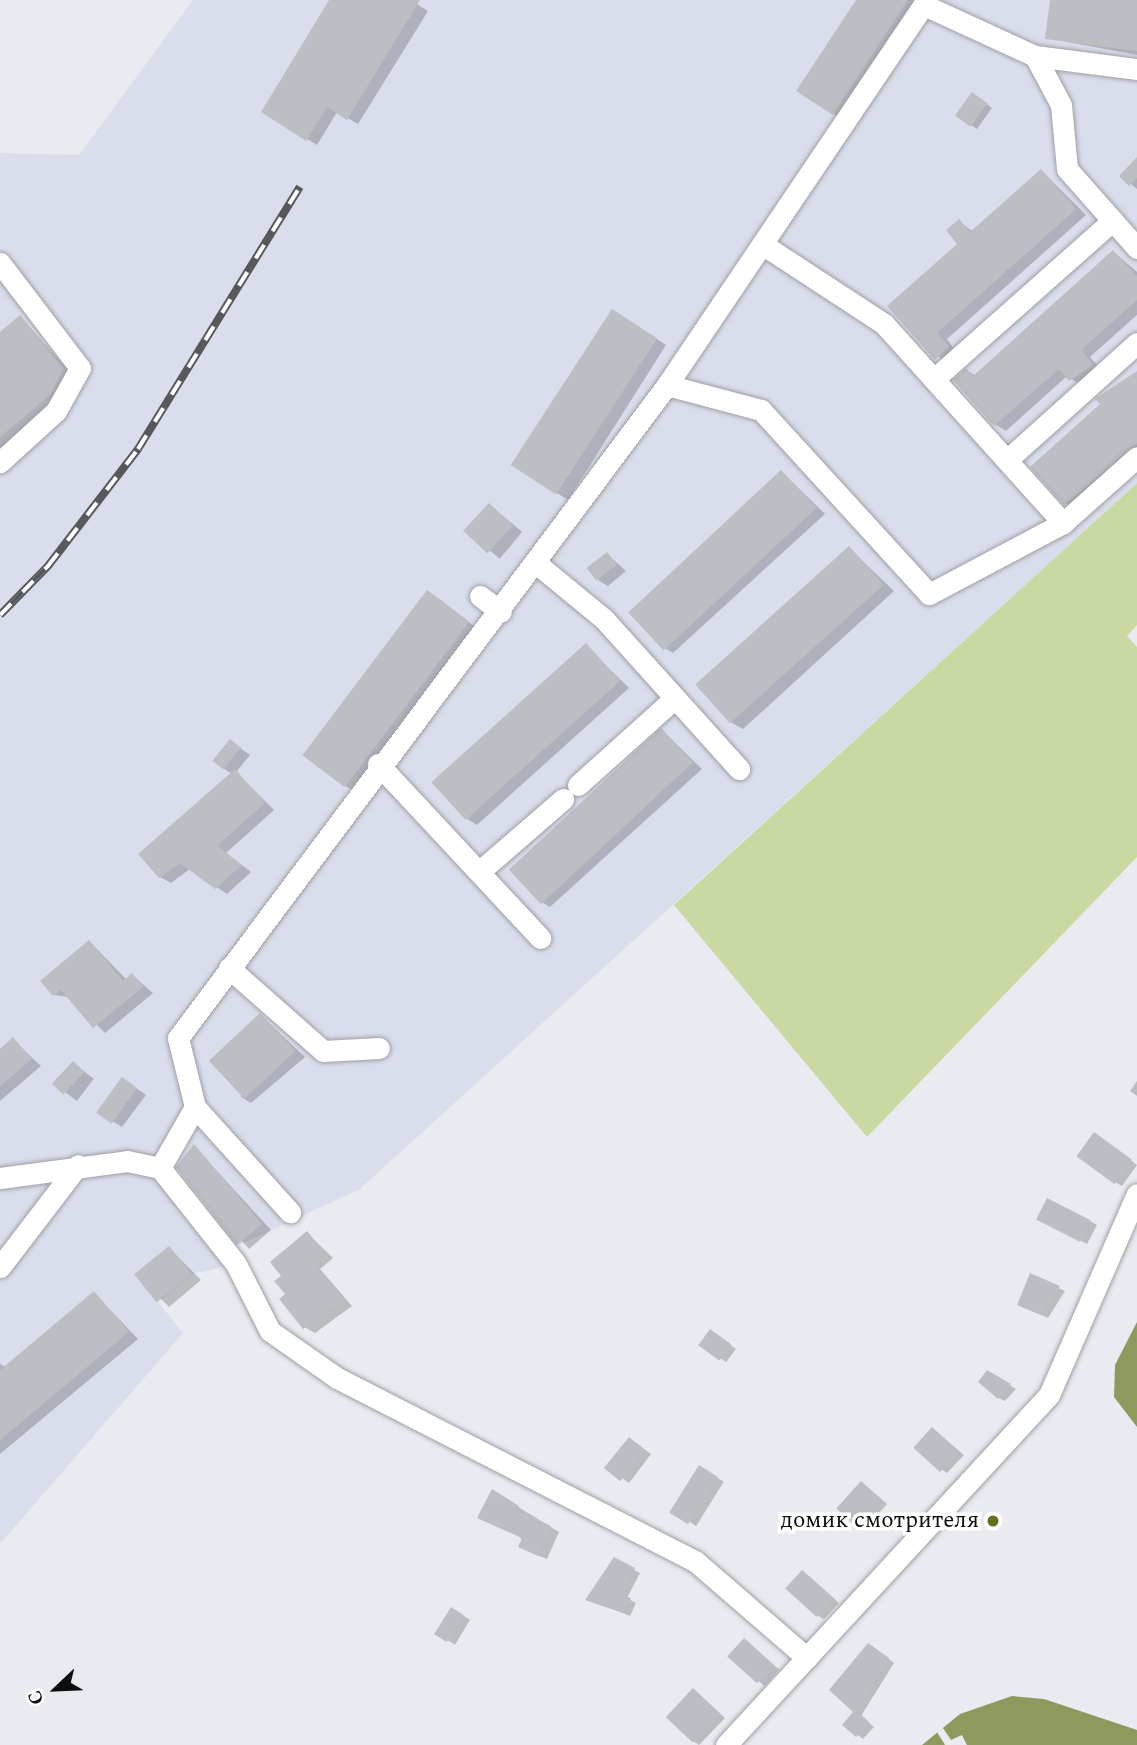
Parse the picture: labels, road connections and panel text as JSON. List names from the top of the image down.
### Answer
{
  "places": ["домик смотрителя"],
  "north": "bottom left"
}
